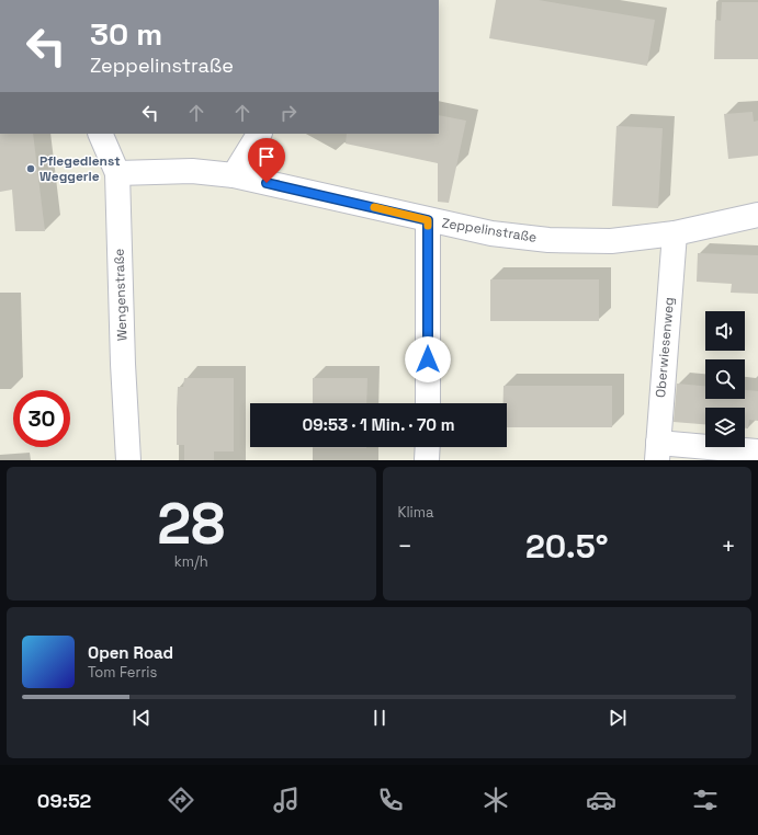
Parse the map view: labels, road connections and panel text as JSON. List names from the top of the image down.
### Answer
{
  "streets": {
    "street": ["Zeppelinstraße", "Wengenstraße", "Oberwiesenweg"]
  },
  "crossings": [
    ["Zeppelinstraße", "Wengenstraße"],
    ["Zeppelinstraße", "Oberwiesenweg"]
  ],
  "places": ["Pflegedienst Weggerle"],
  "page": {
    "turn": ["30 m", "Zeppelinstraße"],
    "limit": "30",
    "trip": "09:53 · 1 Min. · 70 m",
    "tile": [
      ["28", "km/h"],
      "Klima"
    ],
    "heat": ["−", "20.5°", "+"],
    "song": ["Open Road", "Tom Ferris"],
    "tabs": "09:52"
  }
}
